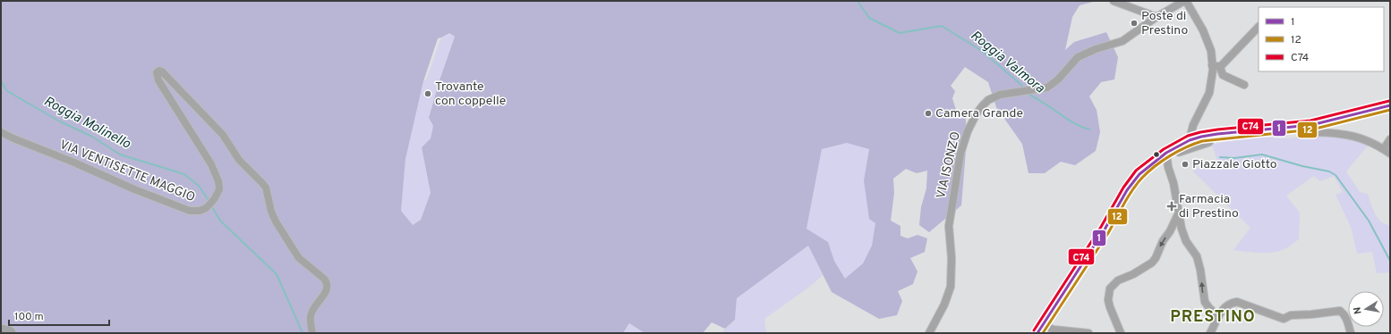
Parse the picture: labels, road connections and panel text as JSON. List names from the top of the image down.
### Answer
{
  "streets": {
    "street": ["VIA ISONZO", "VIA VENTISETTE MAGGIO"]
  },
  "districts": ["PRESTINO"],
  "water": ["Roggia Valmora", "Roggia Molinello"],
  "places": {
    "other": [
      "Poste di Prestino",
      "Trovante con coppelle",
      "Camera Grande",
      "Piazzale Giotto"
    ],
    "health": ["Farmacia di Prestino"]
  },
  "lines": ["transit line C74", "transit line 1", "transit line 12"],
  "legend": ["1", "12", "C74"],
  "scale_bar": "100 m",
  "north": "left"
}
